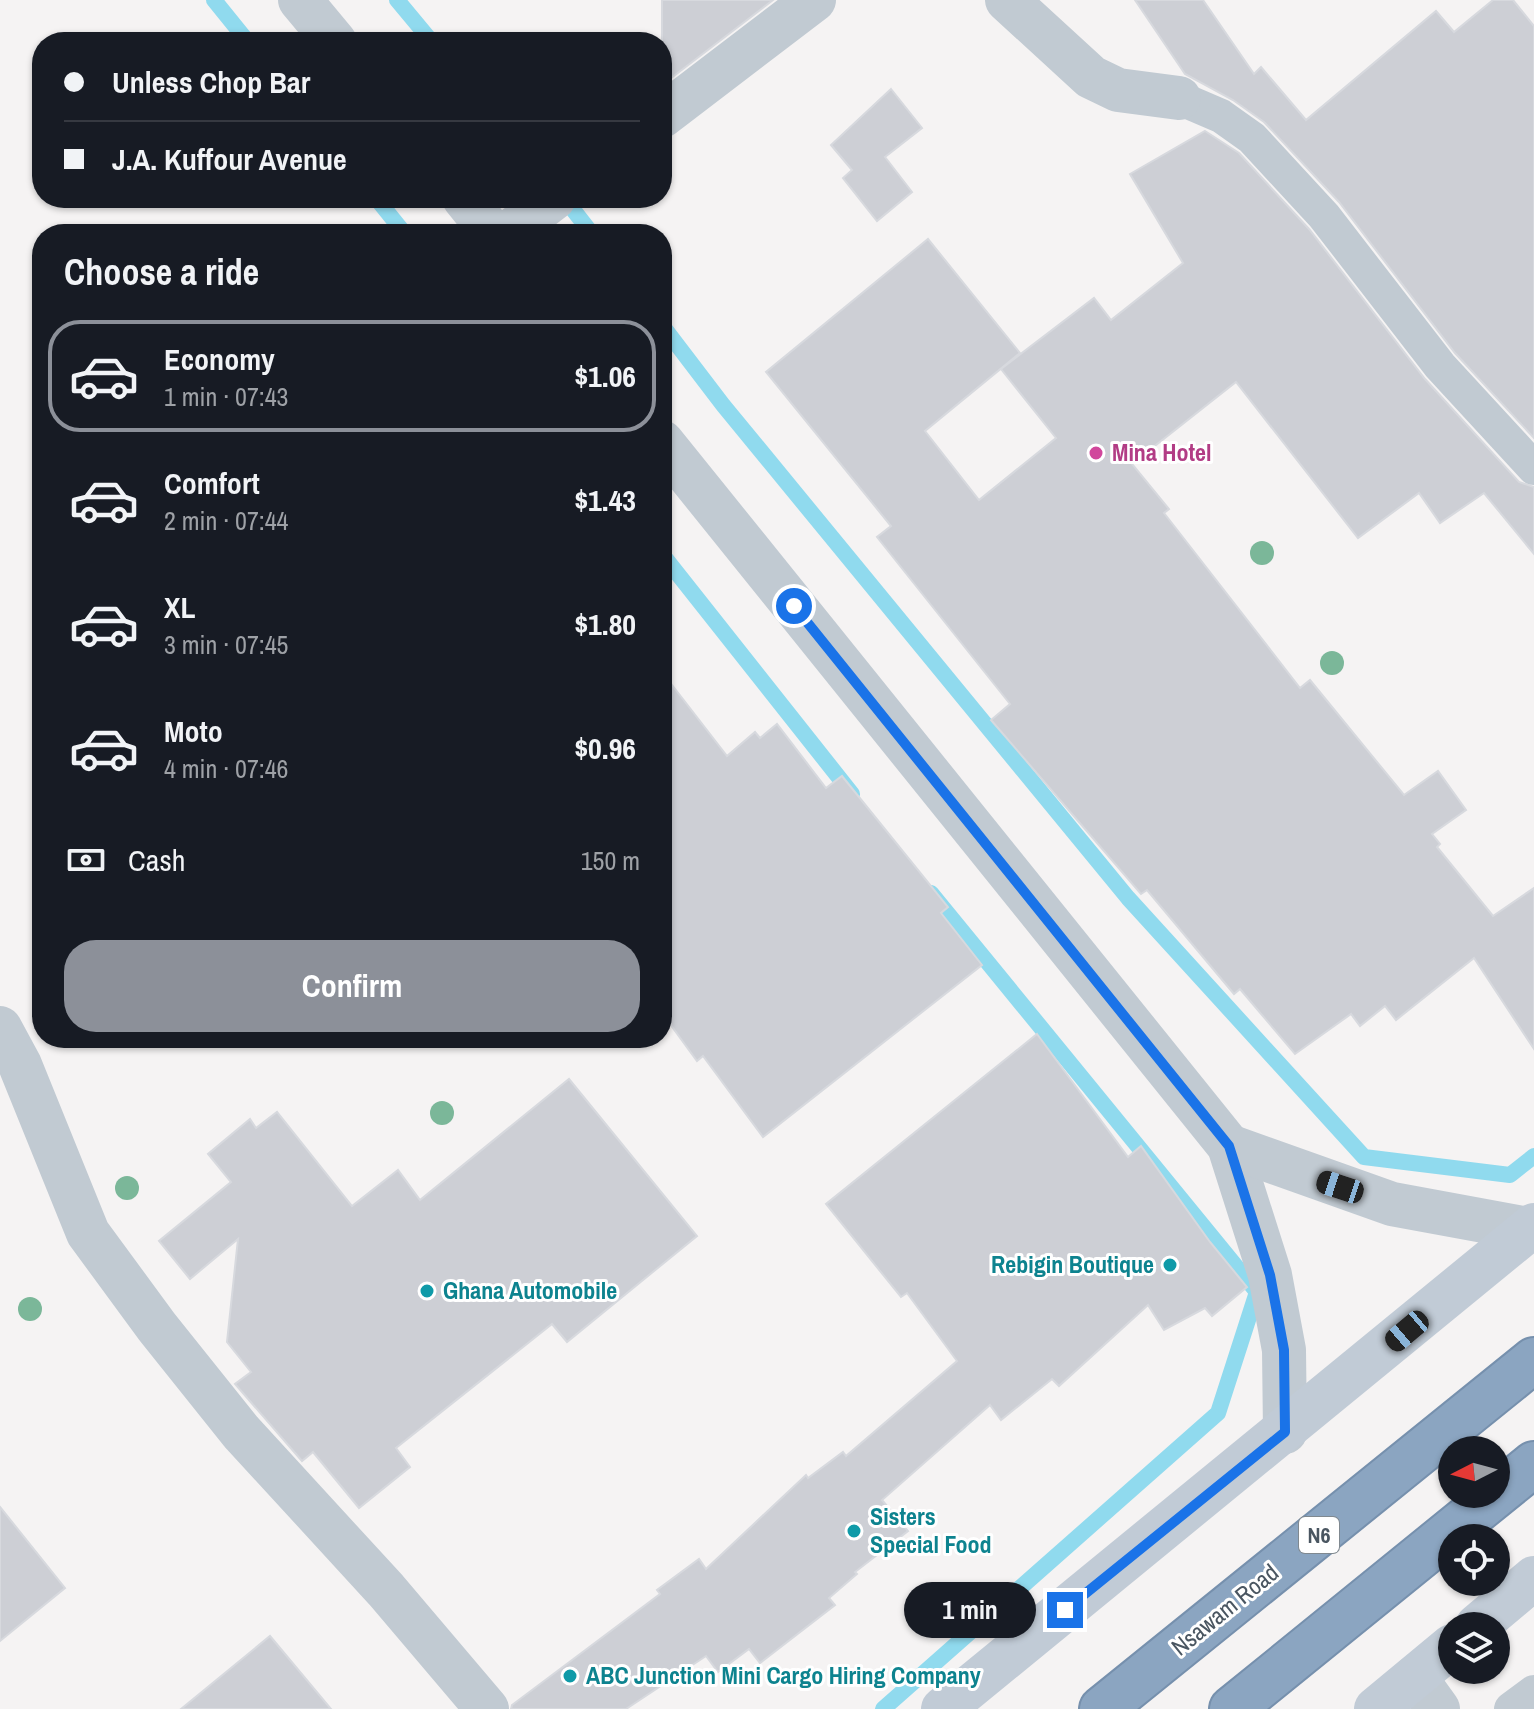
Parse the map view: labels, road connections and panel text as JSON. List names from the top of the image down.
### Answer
{
  "streets": {
    "highway": ["N6", "Nsawam Road"]
  },
  "places": [
    "Mina Hotel",
    "Rebigin Boutique",
    "Ghana Automobile",
    "Sisters Special Food",
    "ABC Junction Mini Cargo Hiring Company"
  ],
  "north": "left",
  "page": {
    "banner": ["Unless Chop Bar", "J.A. Kuffour Avenue"],
    "heading": "Choose a ride",
    "list": [
      {
        "name": "Economy",
        "note": "1 min · 07:43",
        "value": "$1.06"
      },
      {
        "name": "Comfort",
        "note": "2 min · 07:44",
        "value": "$1.43"
      },
      {
        "name": "XL",
        "note": "3 min · 07:45",
        "value": "$1.80"
      },
      {
        "name": "Moto",
        "note": "4 min · 07:46",
        "value": "$0.96"
      }
    ],
    "pay": ["Cash", "150 m"],
    "buttons": "Confirm",
    "bubble": "1 min"
  }
}
